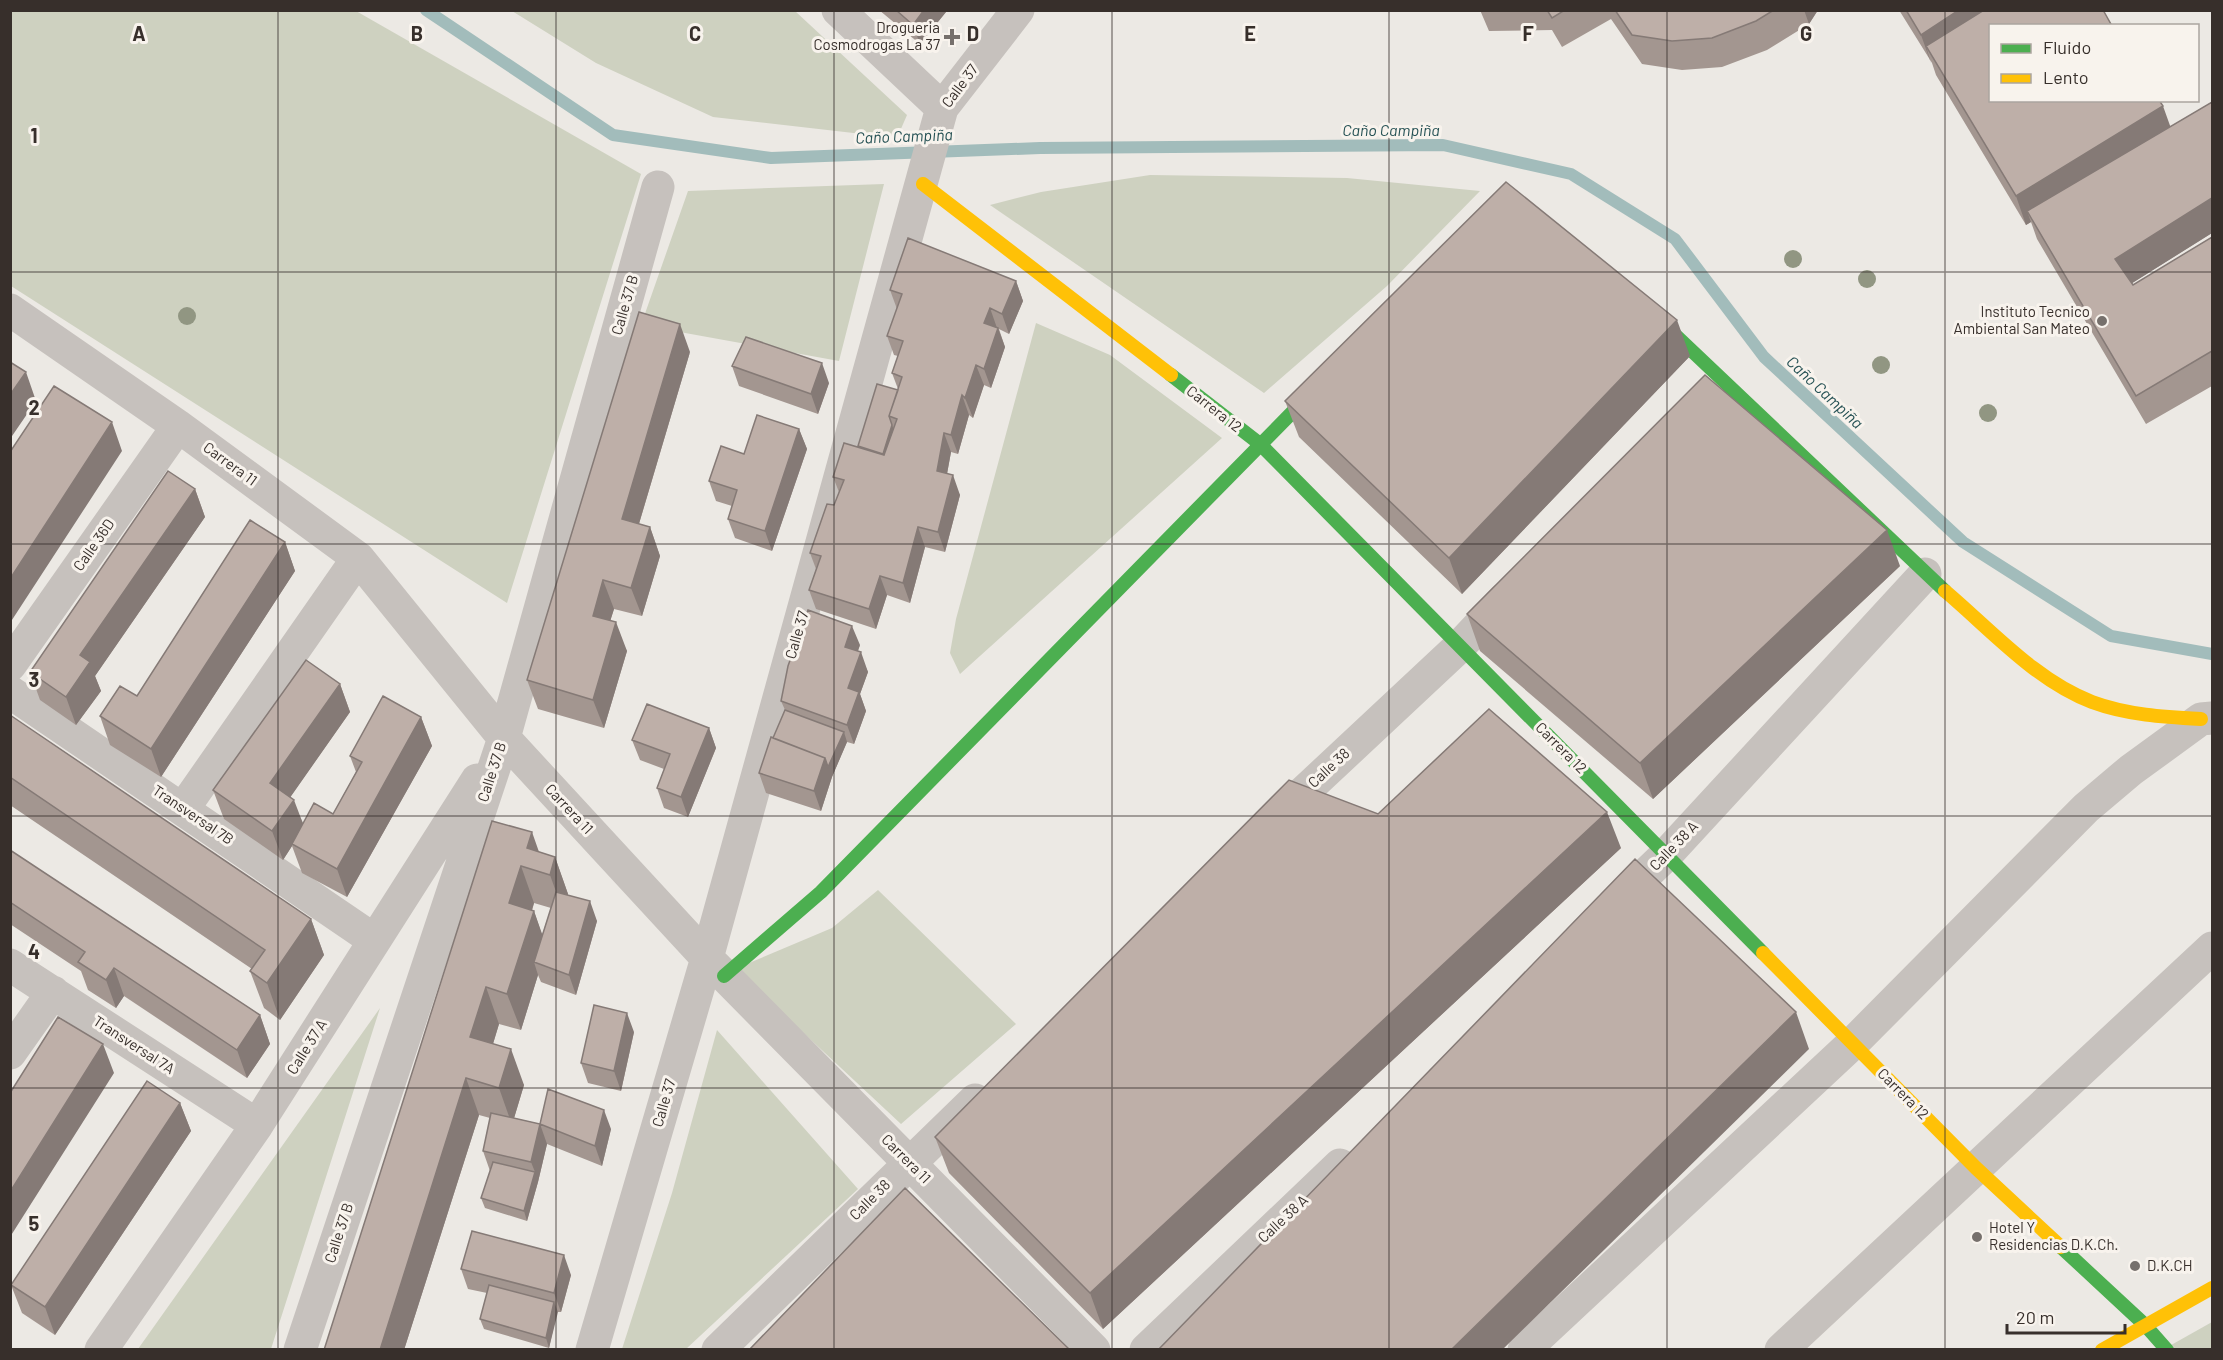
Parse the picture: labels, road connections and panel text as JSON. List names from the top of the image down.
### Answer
{
  "streets": {
    "street": [
      "Calle 37",
      "Calle 37 B",
      "Carrera 12",
      "Carrera 11",
      "Calle 36D",
      "Calle 38",
      "Transversal 7B",
      "Calle 38 A",
      "Transversal 7A",
      "Calle 37 A"
    ]
  },
  "crossings": [
    ["Calle 37", "Carrera 12"],
    ["Calle 37", "Carrera 11"],
    ["Calle 37 B", "Carrera 11"],
    ["Calle 37 B", "Calle 37 A"],
    ["Carrera 12", "Calle 38"],
    ["Carrera 12", "Calle 38 A"],
    ["Carrera 11", "Calle 36D"],
    ["Carrera 11", "Calle 38"],
    ["Carrera 11", "Calle 37 A"],
    ["Transversal 7B", "Calle 37 A"],
    ["Transversal 7A", "Calle 37 A"]
  ],
  "water": ["Caño Campiña"],
  "places": {
    "health": ["Drogueria Cosmodrogas La 37"],
    "other": ["Instituto Tecnico Ambiental San Mateo", "Hotel Y Residencias D.K.Ch.", "D.K.CH"]
  },
  "legend": ["Fluido", "Lento"],
  "scale_bar": "20 m",
  "grid": {
    "columns": [
      "A",
      "B",
      "C",
      "D",
      "E",
      "F",
      "G"
    ],
    "rows": [
      "1",
      "2",
      "3",
      "4",
      "5"
    ]
  }
}
